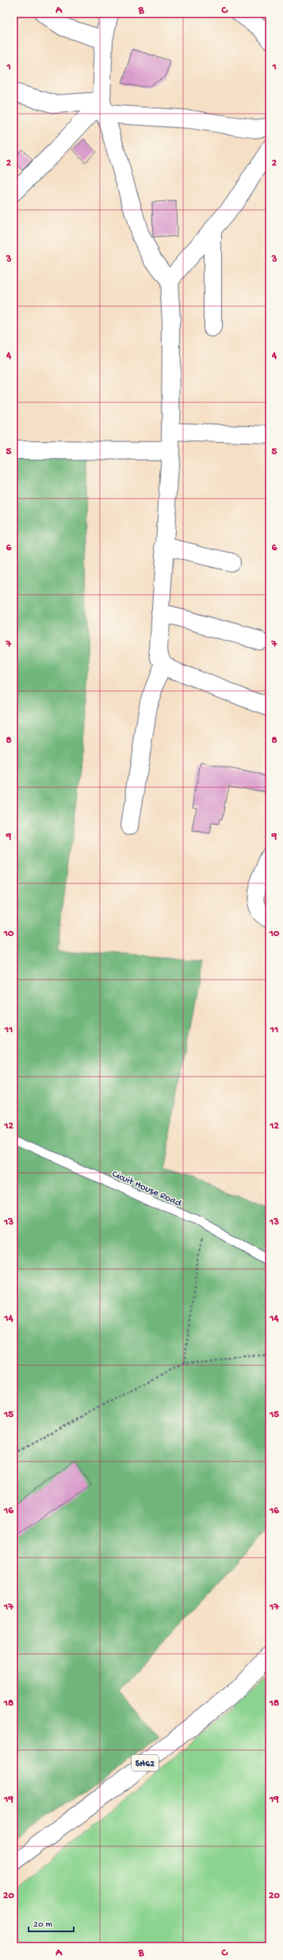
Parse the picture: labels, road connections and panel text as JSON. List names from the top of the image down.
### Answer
{
  "streets": {
    "street": ["SH62"],
    "lane": ["Cicuit House Road"]
  },
  "scale_bar": "20 m",
  "grid": {
    "columns": ["A", "B", "C"],
    "rows": [
      "1",
      "2",
      "3",
      "4",
      "5",
      "6",
      "7",
      "8",
      "9",
      "10",
      "11",
      "12",
      "13",
      "14",
      "15",
      "16",
      "17",
      "18",
      "19",
      "20"
    ]
  }
}
